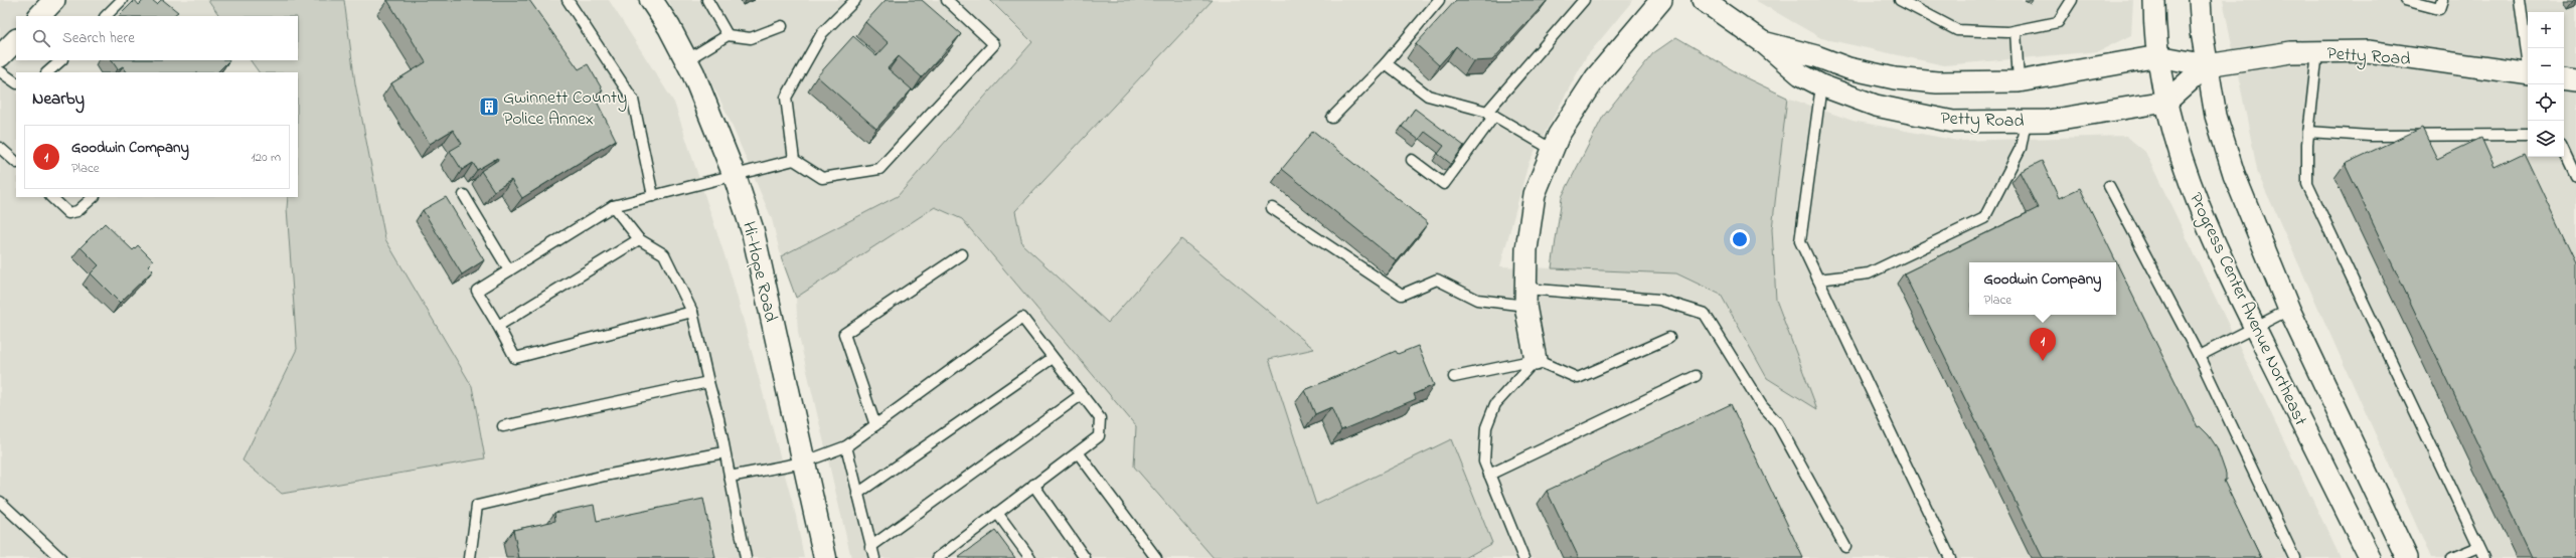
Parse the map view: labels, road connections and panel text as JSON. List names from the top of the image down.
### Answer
{
  "streets": {
    "street": ["Petty Road", "Hi-Hope Road", "Progress Center Avenue Northeast"]
  },
  "crossings": [
    ["Petty Road", "Progress Center Avenue Northeast"]
  ],
  "places": {
    "building": ["Gwinnett County Police Annex"]
  },
  "page": {
    "map_buttons": ["+", "−"],
    "search": "Search here",
    "heading": "Nearby",
    "list": [
      {
        "mark": "1",
        "name": "Goodwin Company",
        "note": "Place",
        "value": "120 m"
      }
    ],
    "popup": ["Goodwin Company", "Place"],
    "pins": "1"
  }
}
